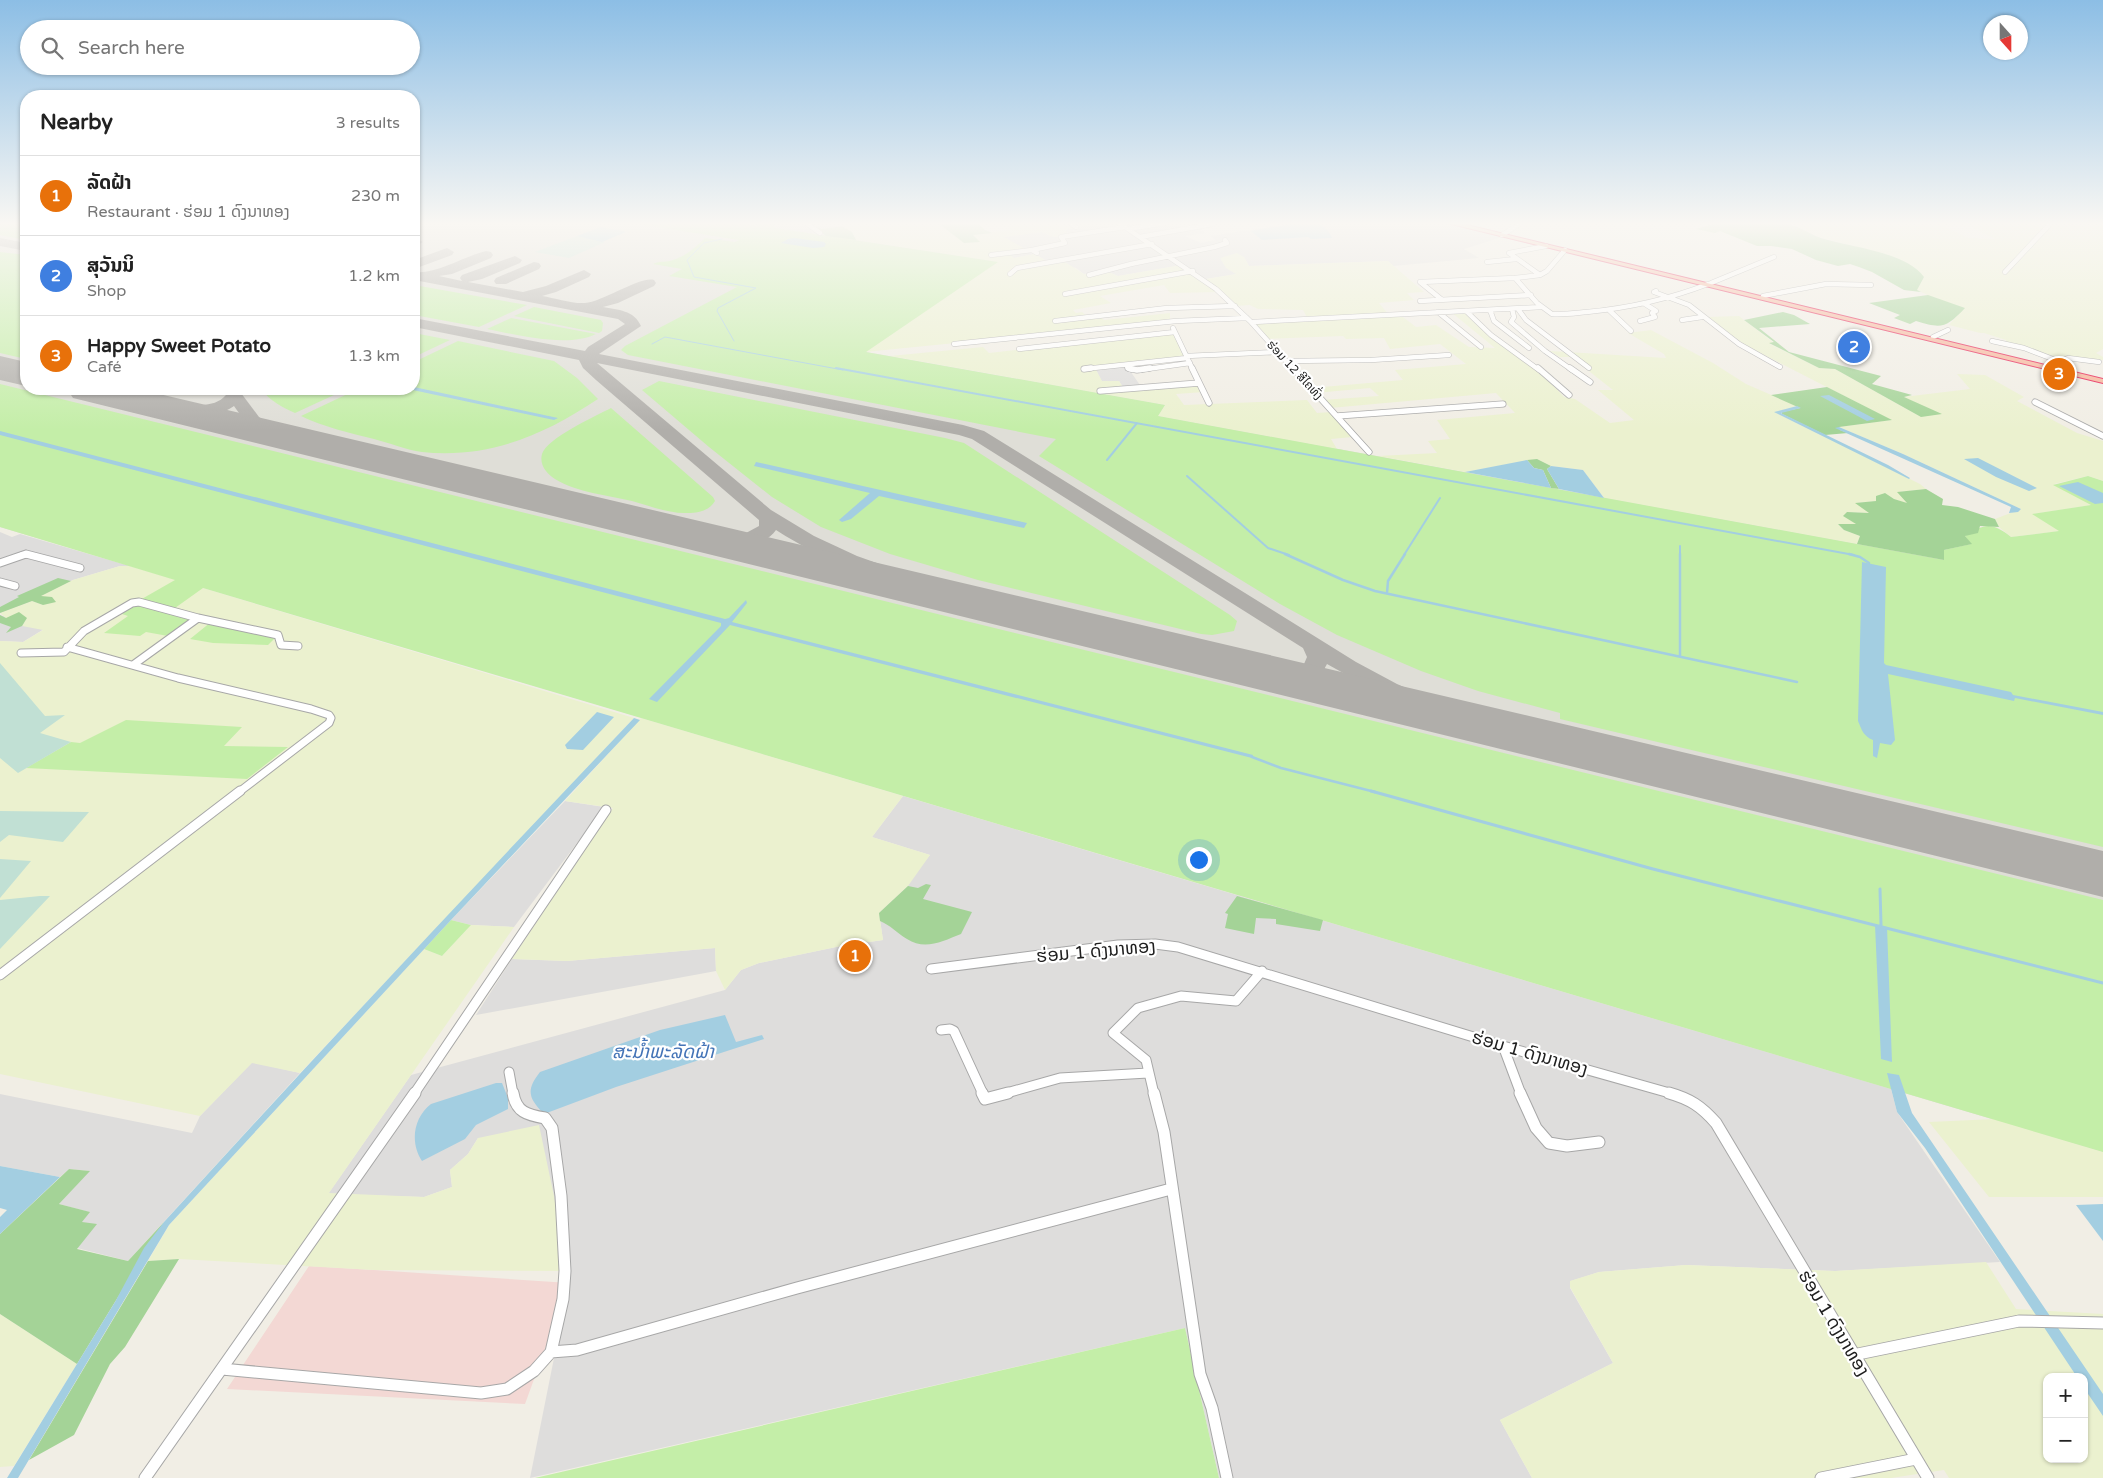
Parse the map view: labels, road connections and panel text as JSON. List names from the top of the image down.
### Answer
{
  "streets": {
    "street": ["ຮ່ອມ 12 ສີໄຄທົ່ງ", "ຮ່ອມ 1 ດົງນາທອງ"]
  },
  "water": ["ສະນ້ຳພະລັດຝ້າ"],
  "north": "bottom",
  "page": {
    "search": "Search here",
    "heading": ["Nearby", "3 results"],
    "list": [
      {
        "mark": "1",
        "name": "ລັດຝ້າ",
        "note": "Restaurant · ຮ່ອມ 1 ດົງນາທອງ",
        "value": "230 m"
      },
      {
        "mark": "2",
        "name": "ສຸວັນນິ",
        "note": "Shop",
        "value": "1.2 km"
      },
      {
        "mark": "3",
        "name": "Happy Sweet Potato",
        "note": "Café",
        "value": "1.3 km"
      }
    ],
    "pins": ["2", "3", "1"],
    "map_buttons": ["+", "−"]
  }
}
